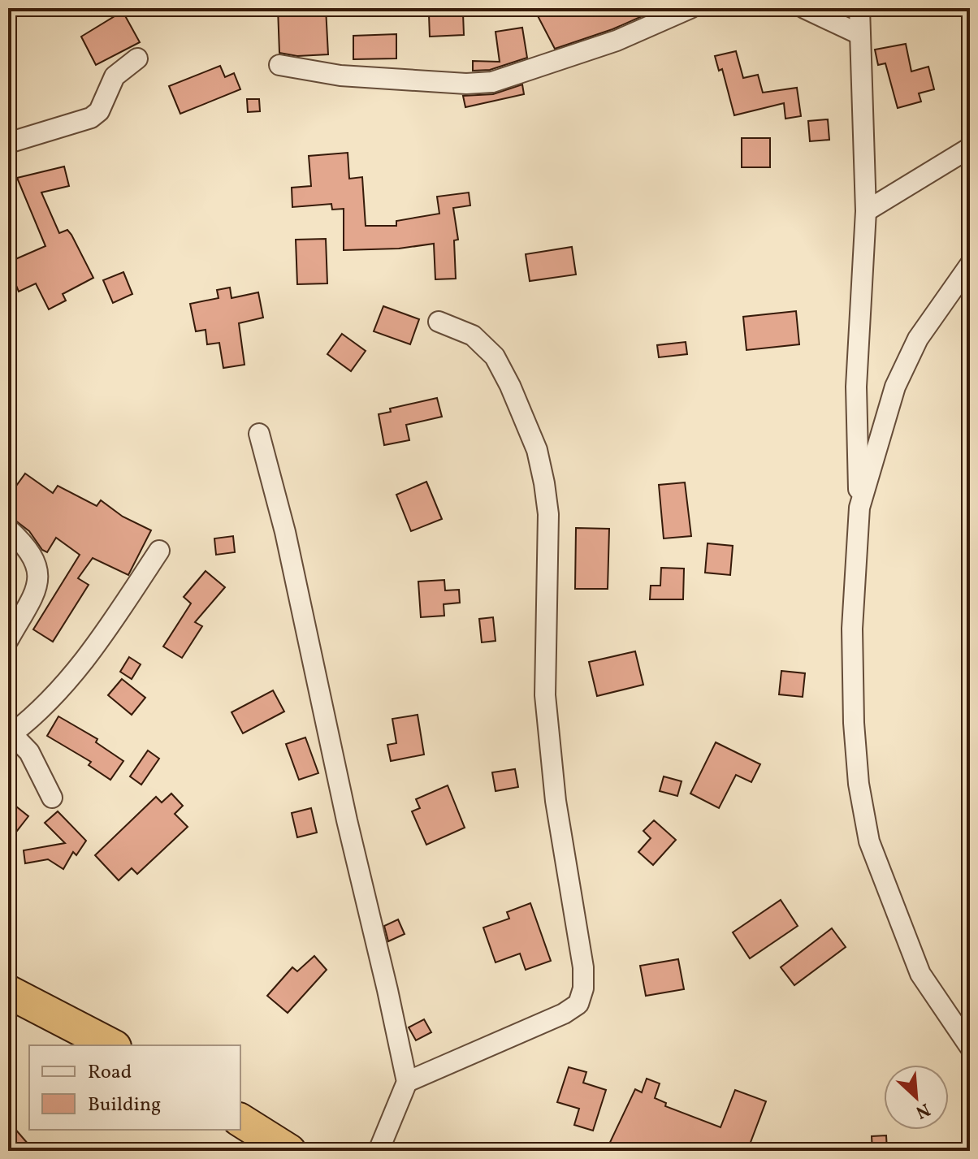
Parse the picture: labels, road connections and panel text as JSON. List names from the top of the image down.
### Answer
{
  "legend": ["Road", "Building"],
  "north": "bottom right"
}
